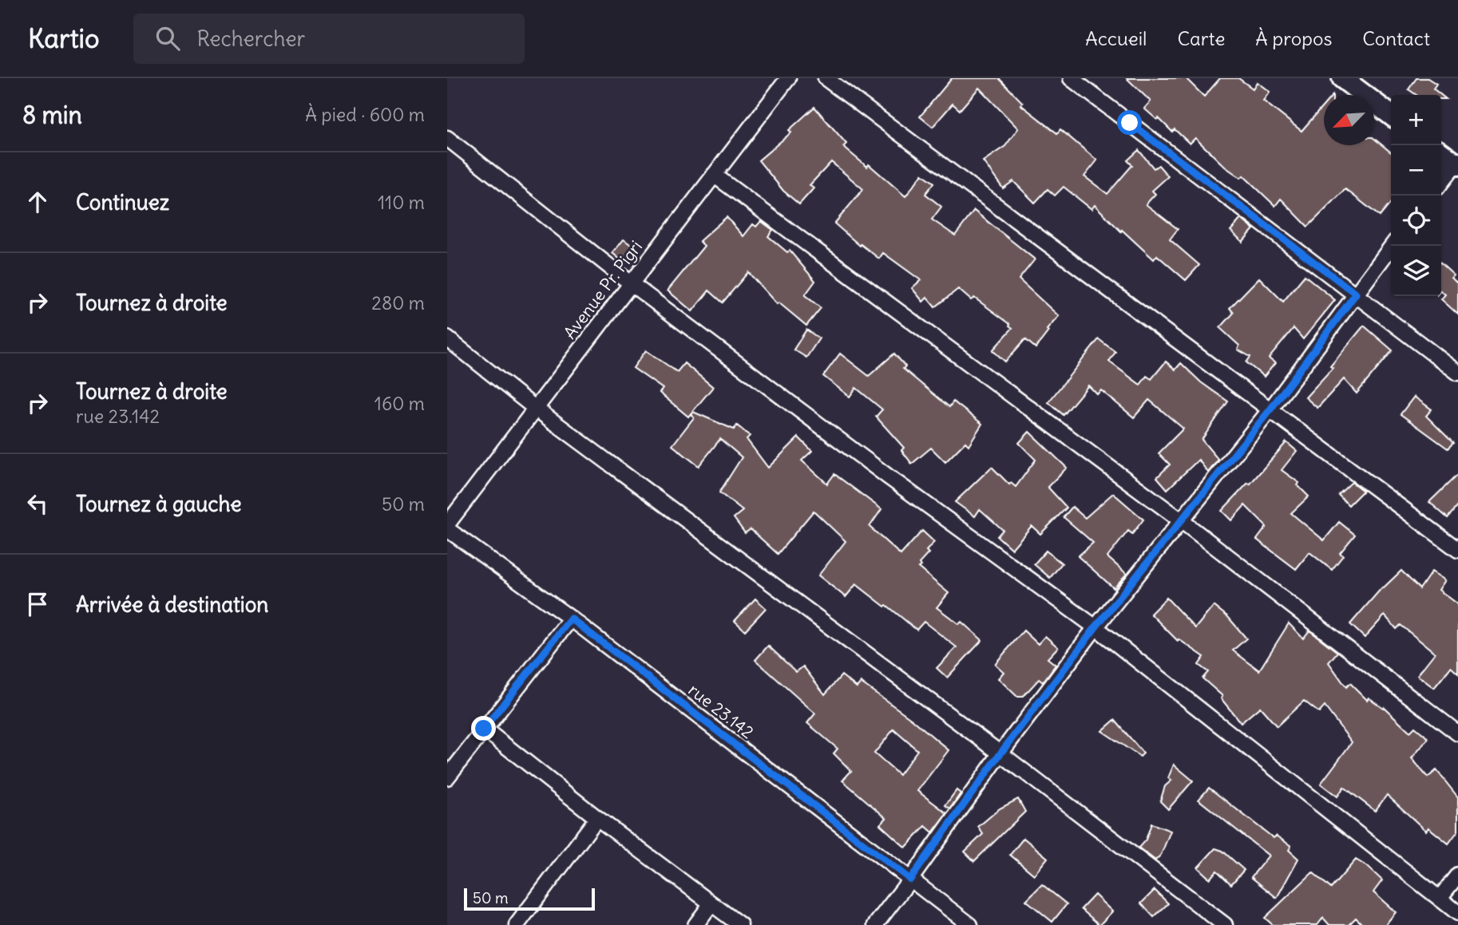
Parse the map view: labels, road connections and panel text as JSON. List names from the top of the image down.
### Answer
{
  "streets": {
    "street": ["Avenue Pr. Pigri", "rue 23.142"]
  },
  "scale_bar": "50 m",
  "north": "bottom left",
  "page": {
    "header": "Kartio",
    "search": "Rechercher",
    "nav": [
      "Accueil",
      "Carte",
      "À propos",
      "Contact"
    ],
    "heading": ["8 min", "À pied · 600 m"],
    "map_buttons": ["+", "−"],
    "list": [
      ["Continuez", "110 m"],
      ["Tournez à droite", "280 m"],
      ["Tournez à droite", "rue 23.142", "160 m"],
      ["Tournez à gauche", "50 m"],
      "Arrivée à destination"
    ],
    "scale": "50 m"
  }
}
